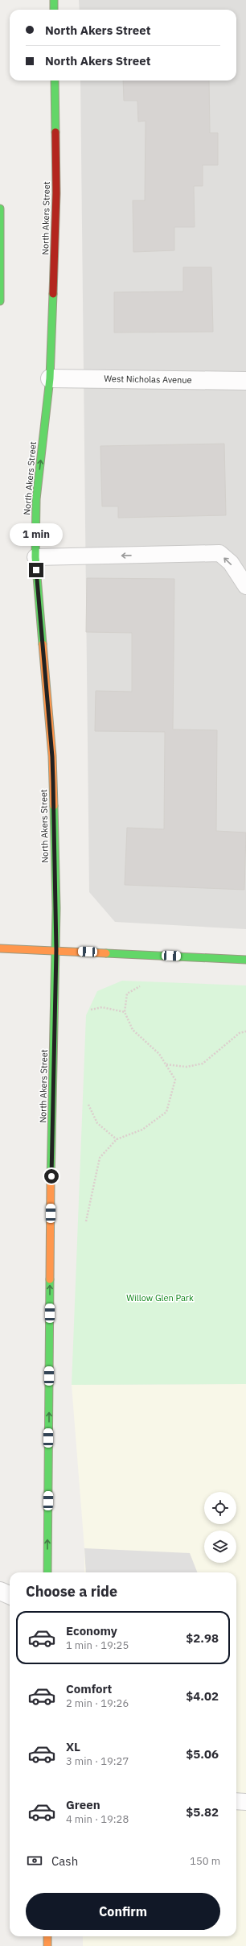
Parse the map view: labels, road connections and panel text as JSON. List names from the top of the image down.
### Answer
{
  "streets": {
    "main road": ["North Akers Street"],
    "street": ["West Nicholas Avenue"]
  },
  "crossings": [
    ["North Akers Street", "West Nicholas Avenue"]
  ],
  "one_way": ["North Akers Street"],
  "parks": ["Willow Glen Park"],
  "page": {
    "banner": ["North Akers Street", "North Akers Street"],
    "bubble": "1 min",
    "heading": "Choose a ride",
    "list": [
      {
        "name": "Economy",
        "note": "1 min · 19:25",
        "value": "$2.98"
      },
      {
        "name": "Comfort",
        "note": "2 min · 19:26",
        "value": "$4.02"
      },
      {
        "name": "XL",
        "note": "3 min · 19:27",
        "value": "$5.06"
      },
      {
        "name": "Green",
        "note": "4 min · 19:28",
        "value": "$5.82"
      }
    ],
    "pay": ["Cash", "150 m"],
    "buttons": "Confirm"
  }
}
